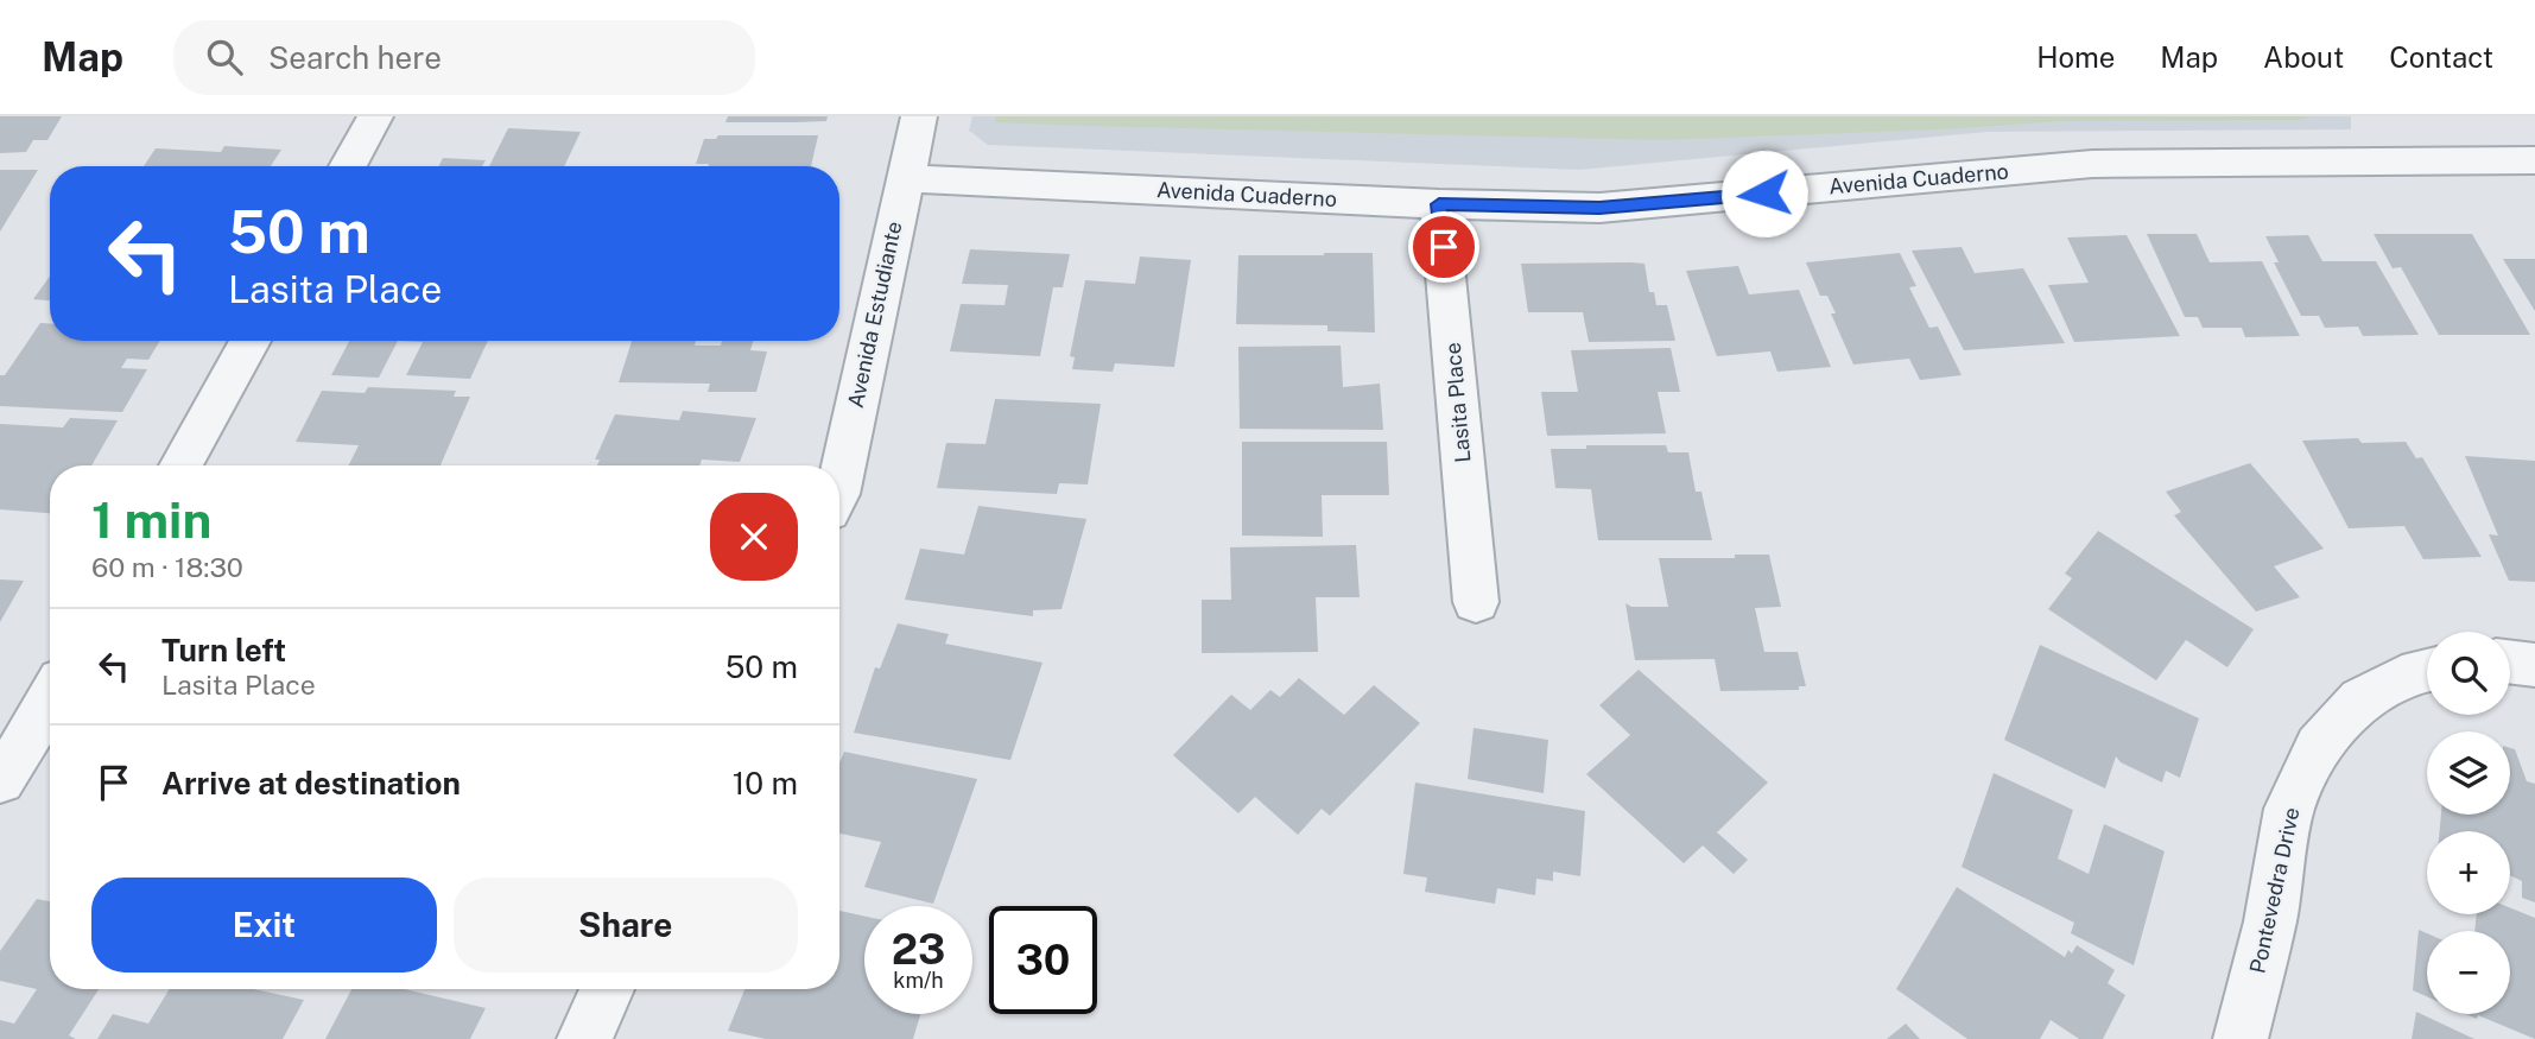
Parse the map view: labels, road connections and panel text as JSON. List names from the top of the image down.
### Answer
{
  "streets": {
    "street": [
      "Avenida Cuaderno",
      "Avenida Estudiante",
      "Lasita Place",
      "Pontevedra Drive"
    ]
  },
  "crossings": [
    ["Avenida Cuaderno", "Avenida Estudiante"],
    ["Avenida Cuaderno", "Lasita Place"]
  ],
  "page": {
    "header": "Map",
    "search": "Search here",
    "nav": [
      "Home",
      "Map",
      "About",
      "Contact"
    ],
    "turn": ["50 m", "Lasita Place"],
    "heading": ["1 min", "60 m · 18:30"],
    "list": [
      {
        "name": "Turn left",
        "note": "Lasita Place",
        "value": "50 m"
      },
      {
        "name": "Arrive at destination",
        "value": "10 m"
      }
    ],
    "map_buttons": ["+", "−"],
    "buttons": ["Exit", "Share"],
    "speed": "23 km/h",
    "limit": "30"
  }
}
